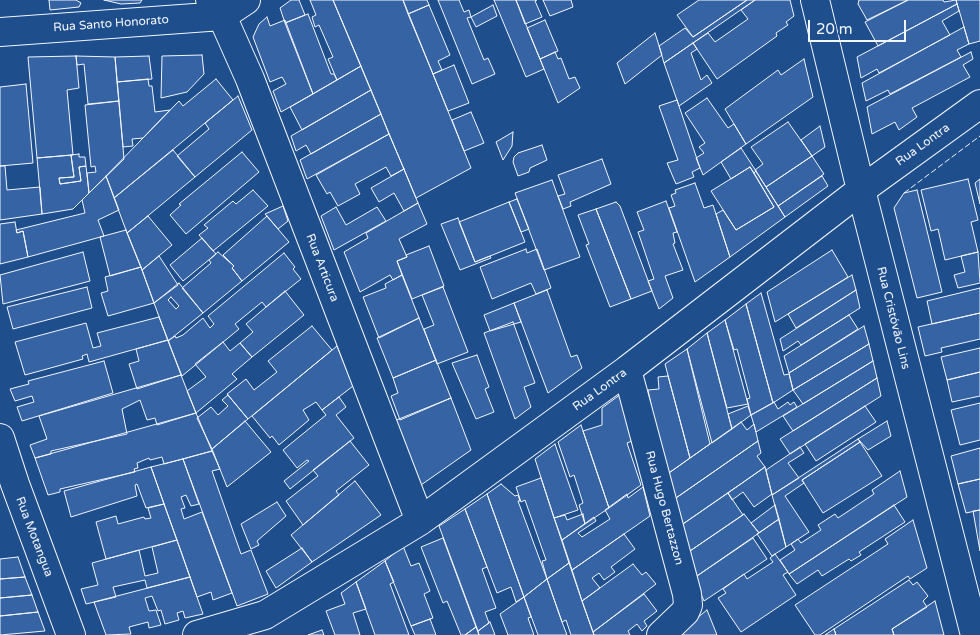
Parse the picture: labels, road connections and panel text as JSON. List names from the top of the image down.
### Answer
{
  "streets": {
    "street": [
      "Rua Santo Honorato",
      "Rua Lontra",
      "Rua Articura",
      "Rua Cristóvão Lins",
      "Rua Hugo Bertazzon",
      "Rua Motangua"
    ]
  },
  "crossings": [
    ["Rua Santo Honorato", "Rua Articura"],
    ["Rua Lontra", "Rua Articura"],
    ["Rua Lontra", "Rua Cristóvão Lins"],
    ["Rua Lontra", "Rua Hugo Bertazzon"]
  ],
  "scale_bar": "20 m"
}
